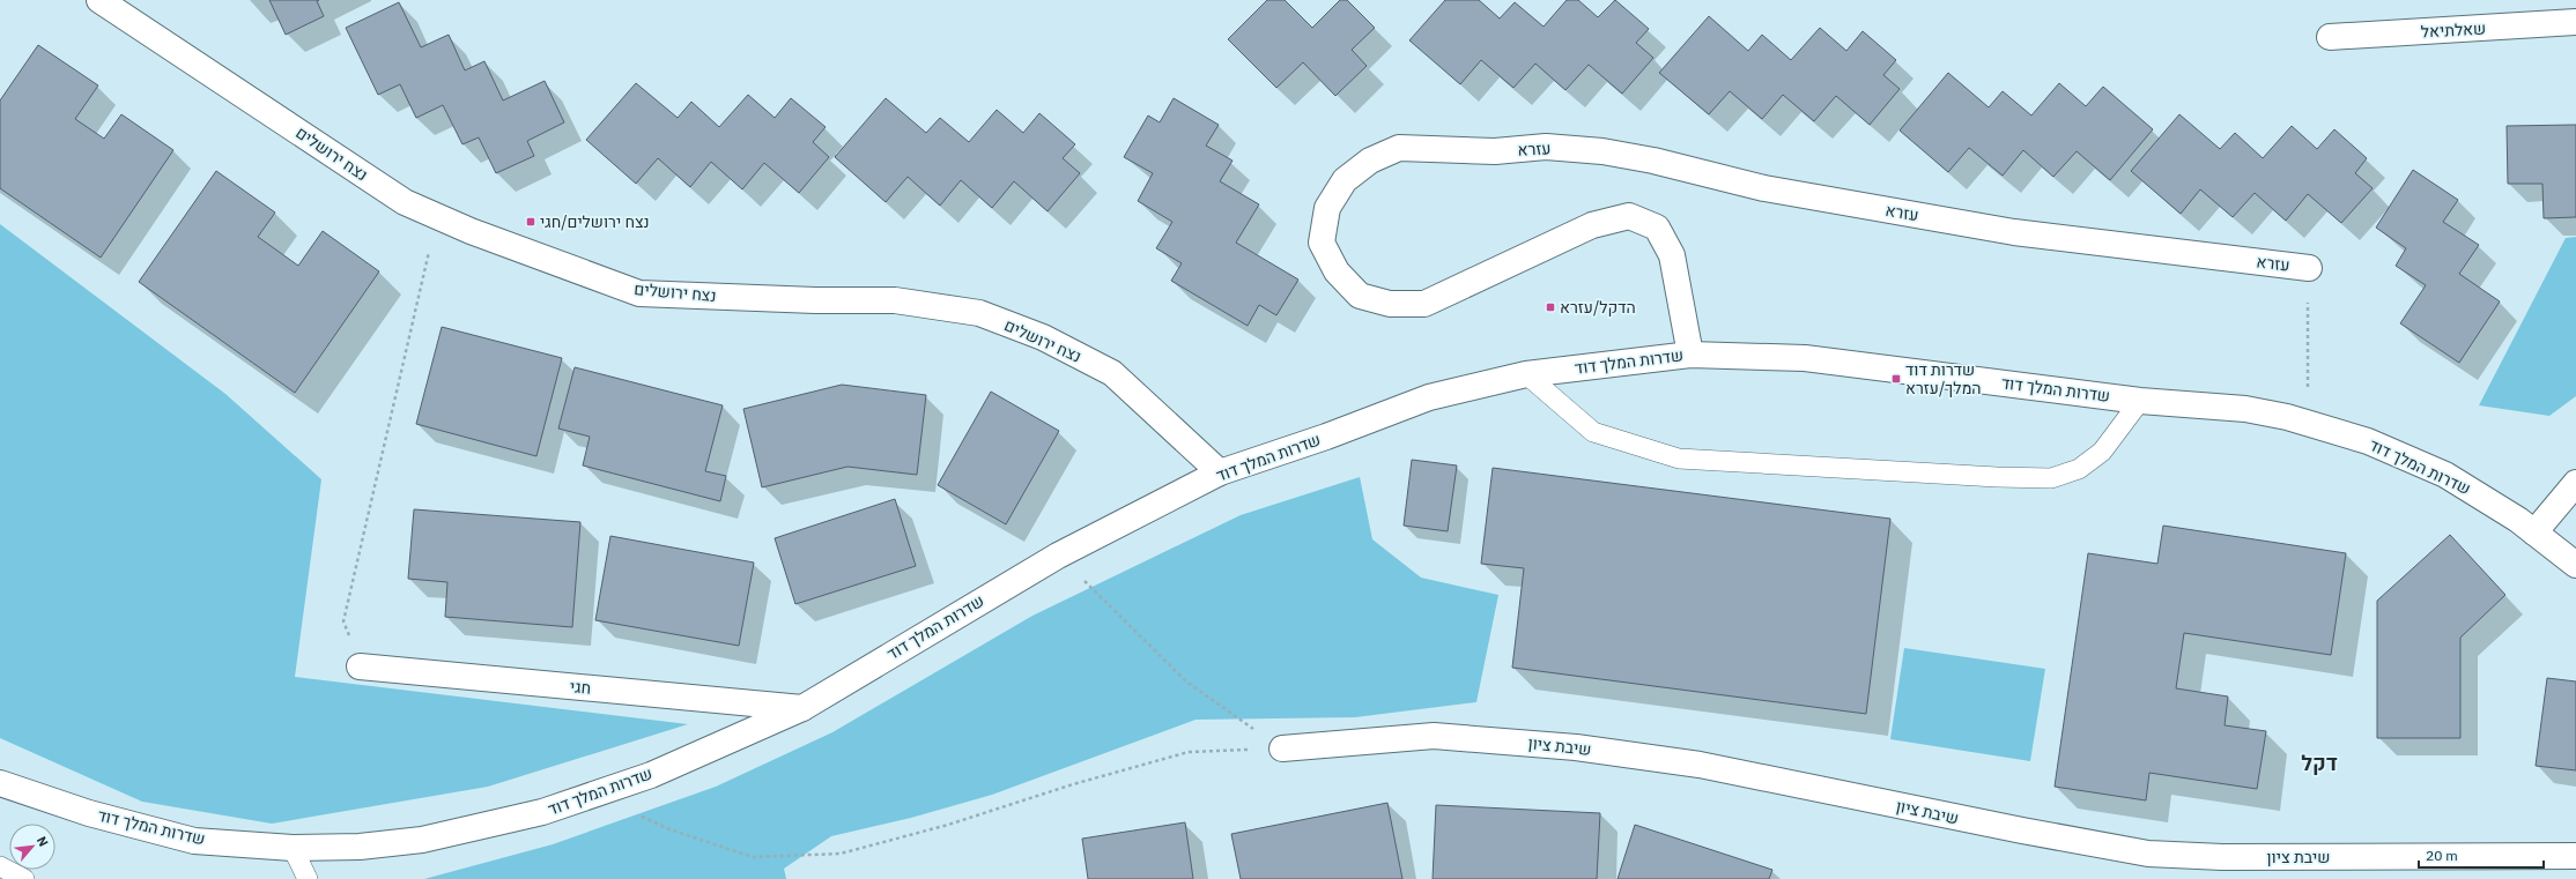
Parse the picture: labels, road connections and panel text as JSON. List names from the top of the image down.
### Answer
{
  "streets": {
    "street": [
      "שאלתיאל",
      "עזרא",
      "נצח ירושלים",
      "שדרות המלך דוד",
      "חגי",
      "שיבת ציון"
    ]
  },
  "crossings": [
    ["עזרא", "שדרות המלך דוד"],
    ["נצח ירושלים", "שדרות המלך דוד"],
    ["שדרות המלך דוד", "חגי"]
  ],
  "districts": ["דקל"],
  "places": {
    "transit": ["נצח ירושלים/חגי", "הדקל/עזרא", "שדרות דוד המלך/עזרא"]
  },
  "scale_bar": "20 m",
  "north": "top right"
}
